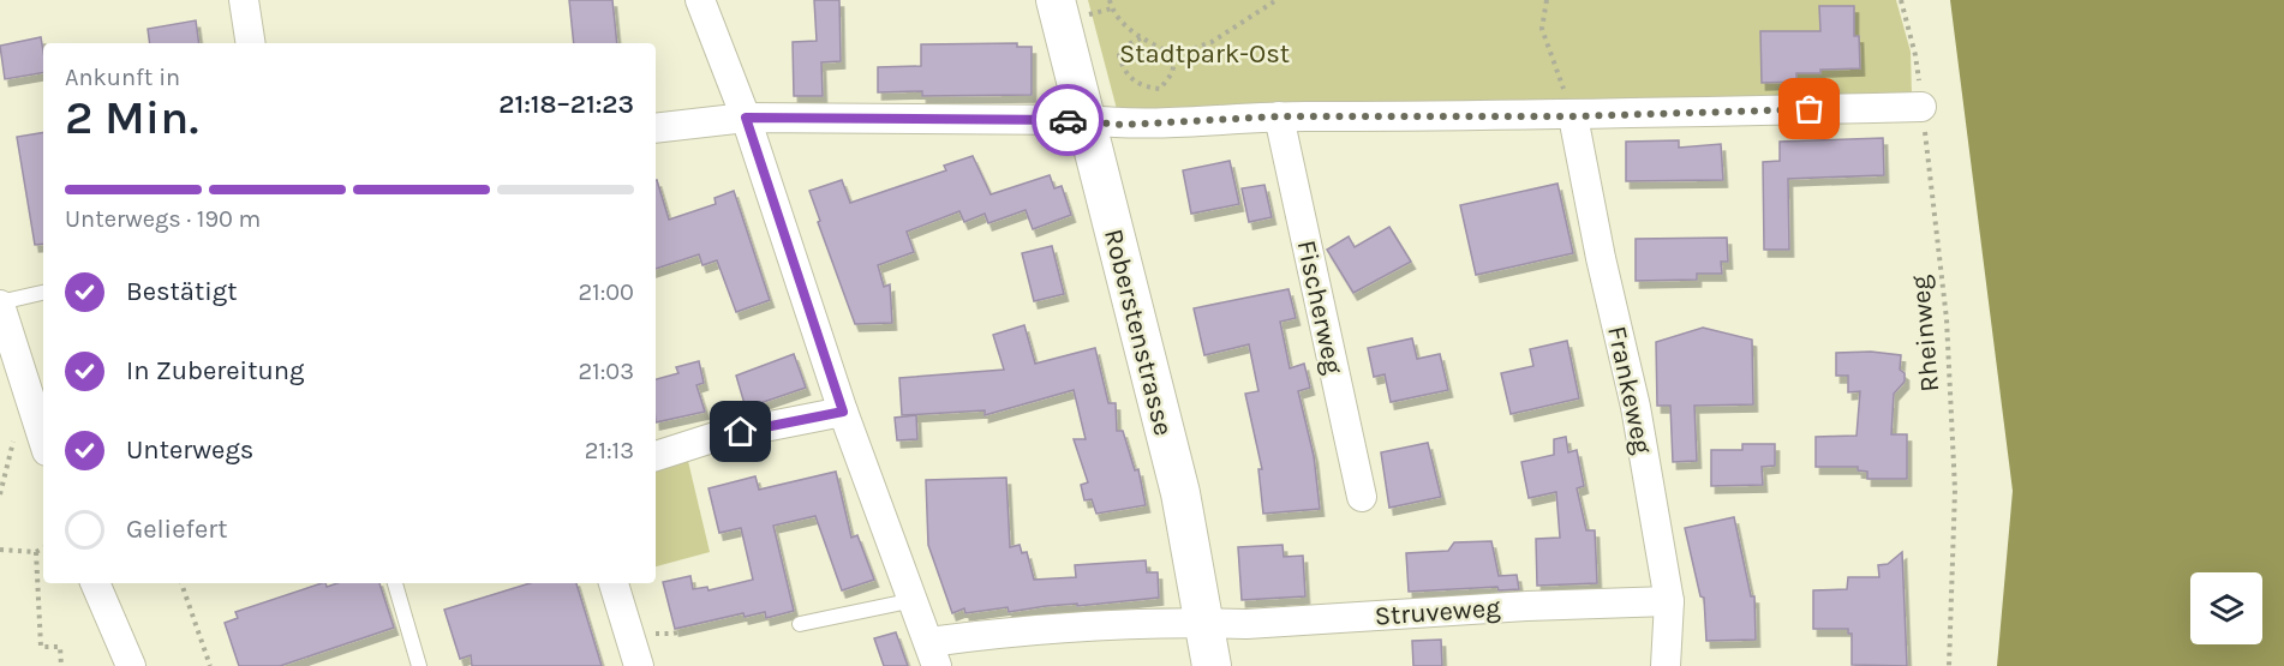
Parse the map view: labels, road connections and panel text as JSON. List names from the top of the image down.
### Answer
{
  "streets": {
    "street": [
      "Fischerweg",
      "Roberstenstrasse",
      "Frankeweg",
      "Struveweg"
    ],
    "path": ["Rheinweg"]
  },
  "crossings": [
    ["Roberstenstrasse", "Struveweg"],
    ["Frankeweg", "Struveweg"]
  ],
  "parks": ["Stadtpark-Ost"],
  "page": {
    "heading": ["2 Min.", "Ankunft in", "21:18–21:23"],
    "bar": "Unterwegs · 190 m",
    "list": [
      ["Bestätigt", "21:00"],
      ["In Zubereitung", "21:03"],
      ["Unterwegs", "21:13"],
      "Geliefert"
    ]
  }
}
